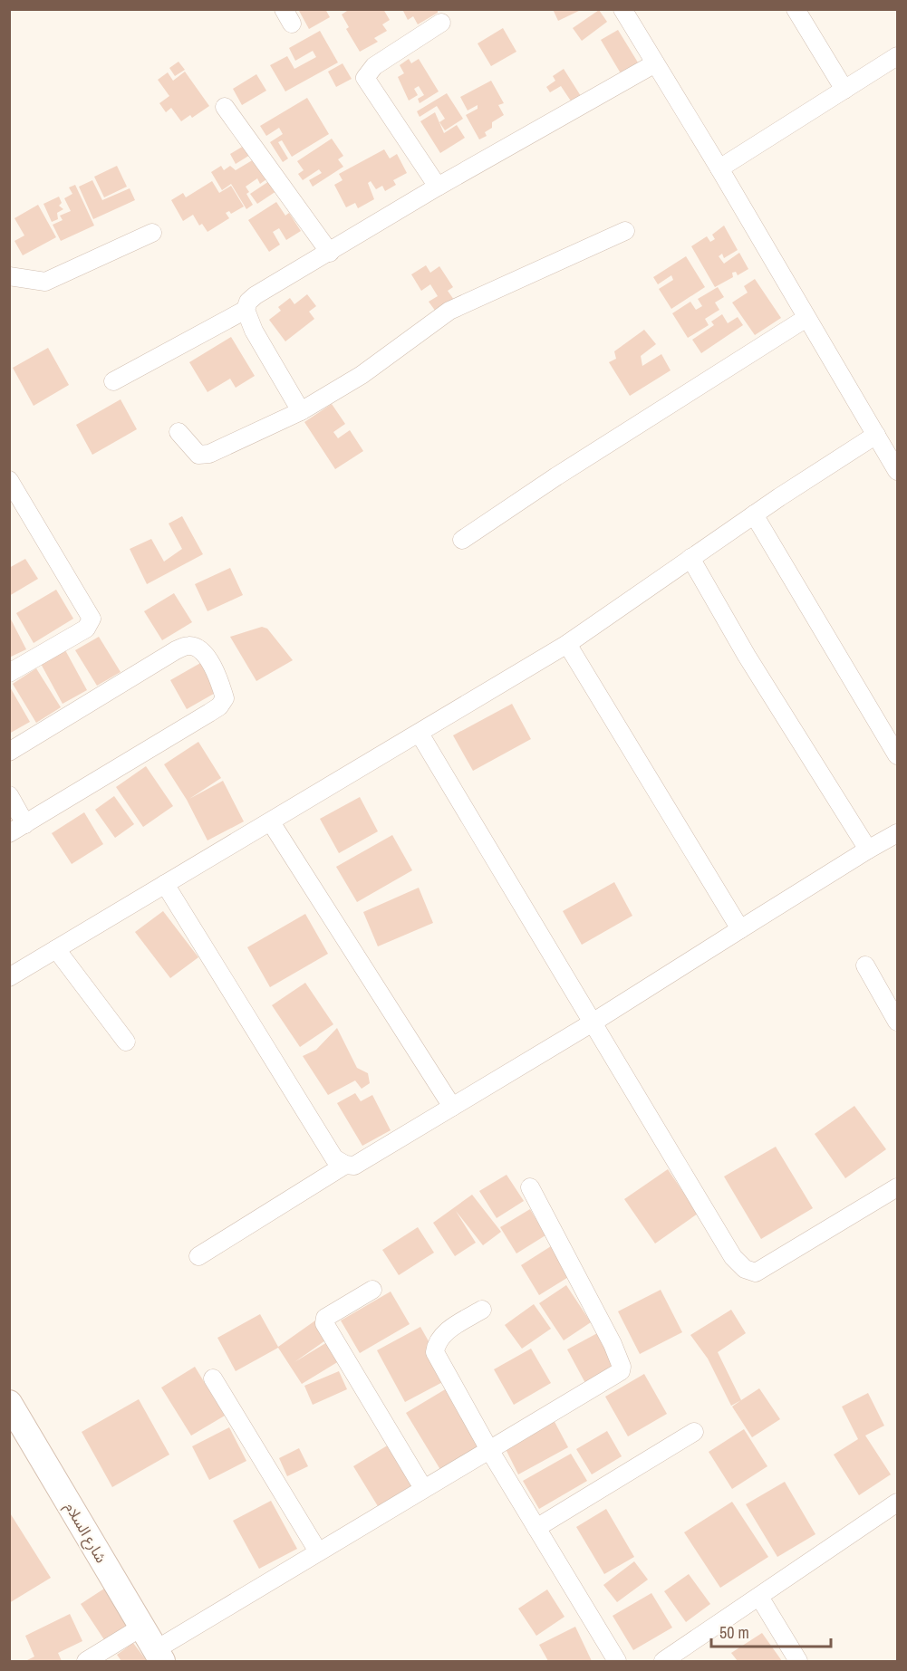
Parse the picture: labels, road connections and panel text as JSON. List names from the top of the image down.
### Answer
{
  "streets": {
    "main road": ["شارع السلام"]
  },
  "scale_bar": "50 m"
}
